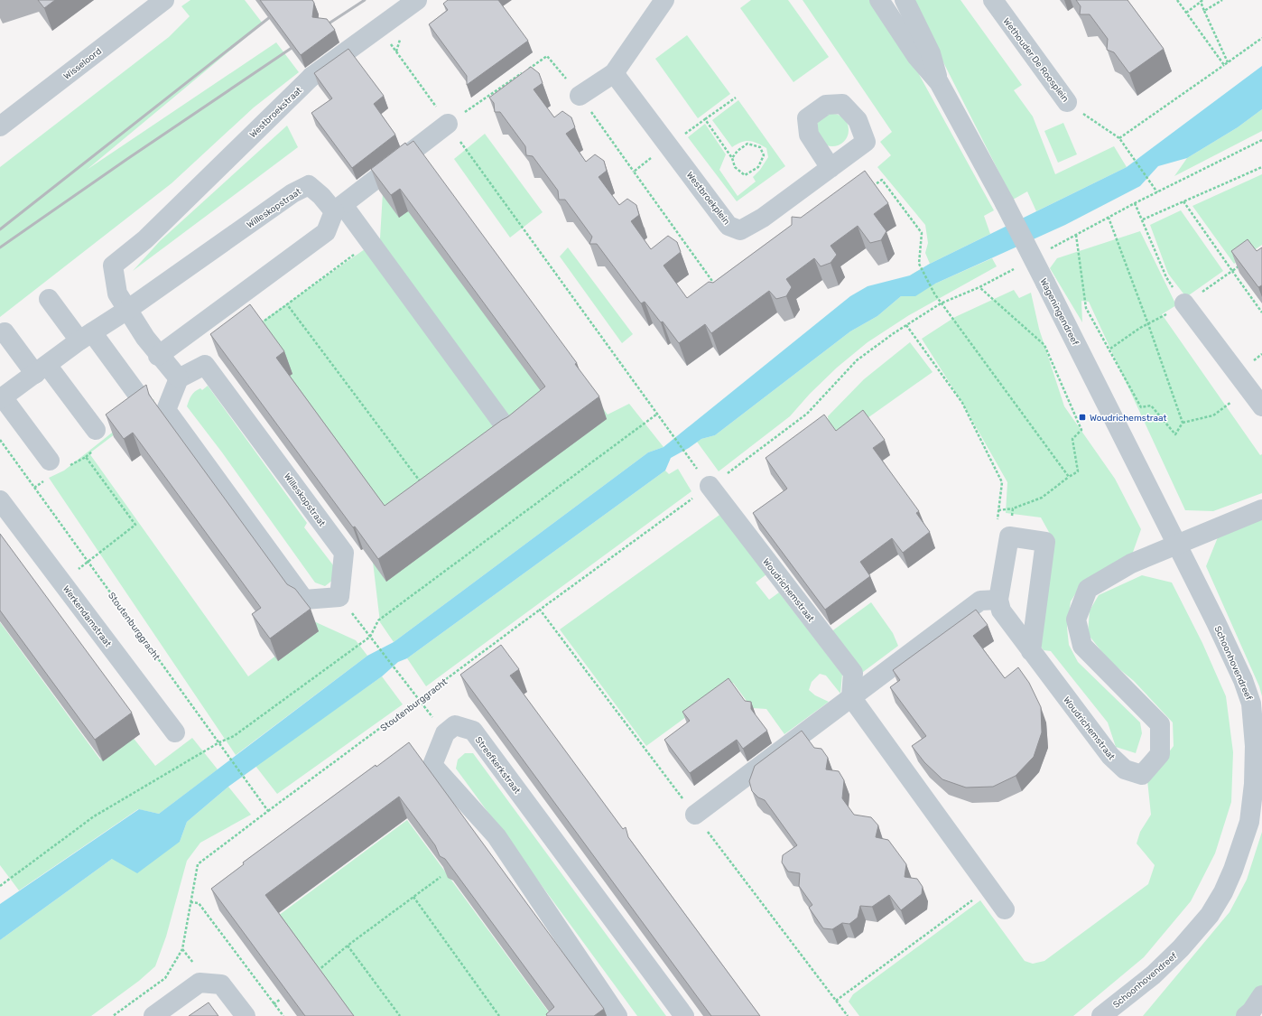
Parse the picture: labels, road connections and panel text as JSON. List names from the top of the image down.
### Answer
{
  "streets": {
    "street": [
      "Wethouder De Roosplein",
      "Wisseloord",
      "Westbroekstraat",
      "Westbroekplein",
      "Willeskopstraat",
      "Wageningendreef",
      "Woudrichemstraat",
      "Werkendamstraat",
      "Schoonhovendreef",
      "Streefkerkstraat"
    ],
    "path": ["Stoutenburggracht"]
  },
  "crossings": [
    ["Westbroekstraat", "Willeskopstraat"],
    ["Wageningendreef", "Woudrichemstraat"],
    ["Wageningendreef", "Schoonhovendreef"],
    ["Woudrichemstraat", "Stoutenburggracht"],
    ["Woudrichemstraat", "Schoonhovendreef"]
  ],
  "places": {
    "transit": ["Woudrichemstraat"]
  }
}
